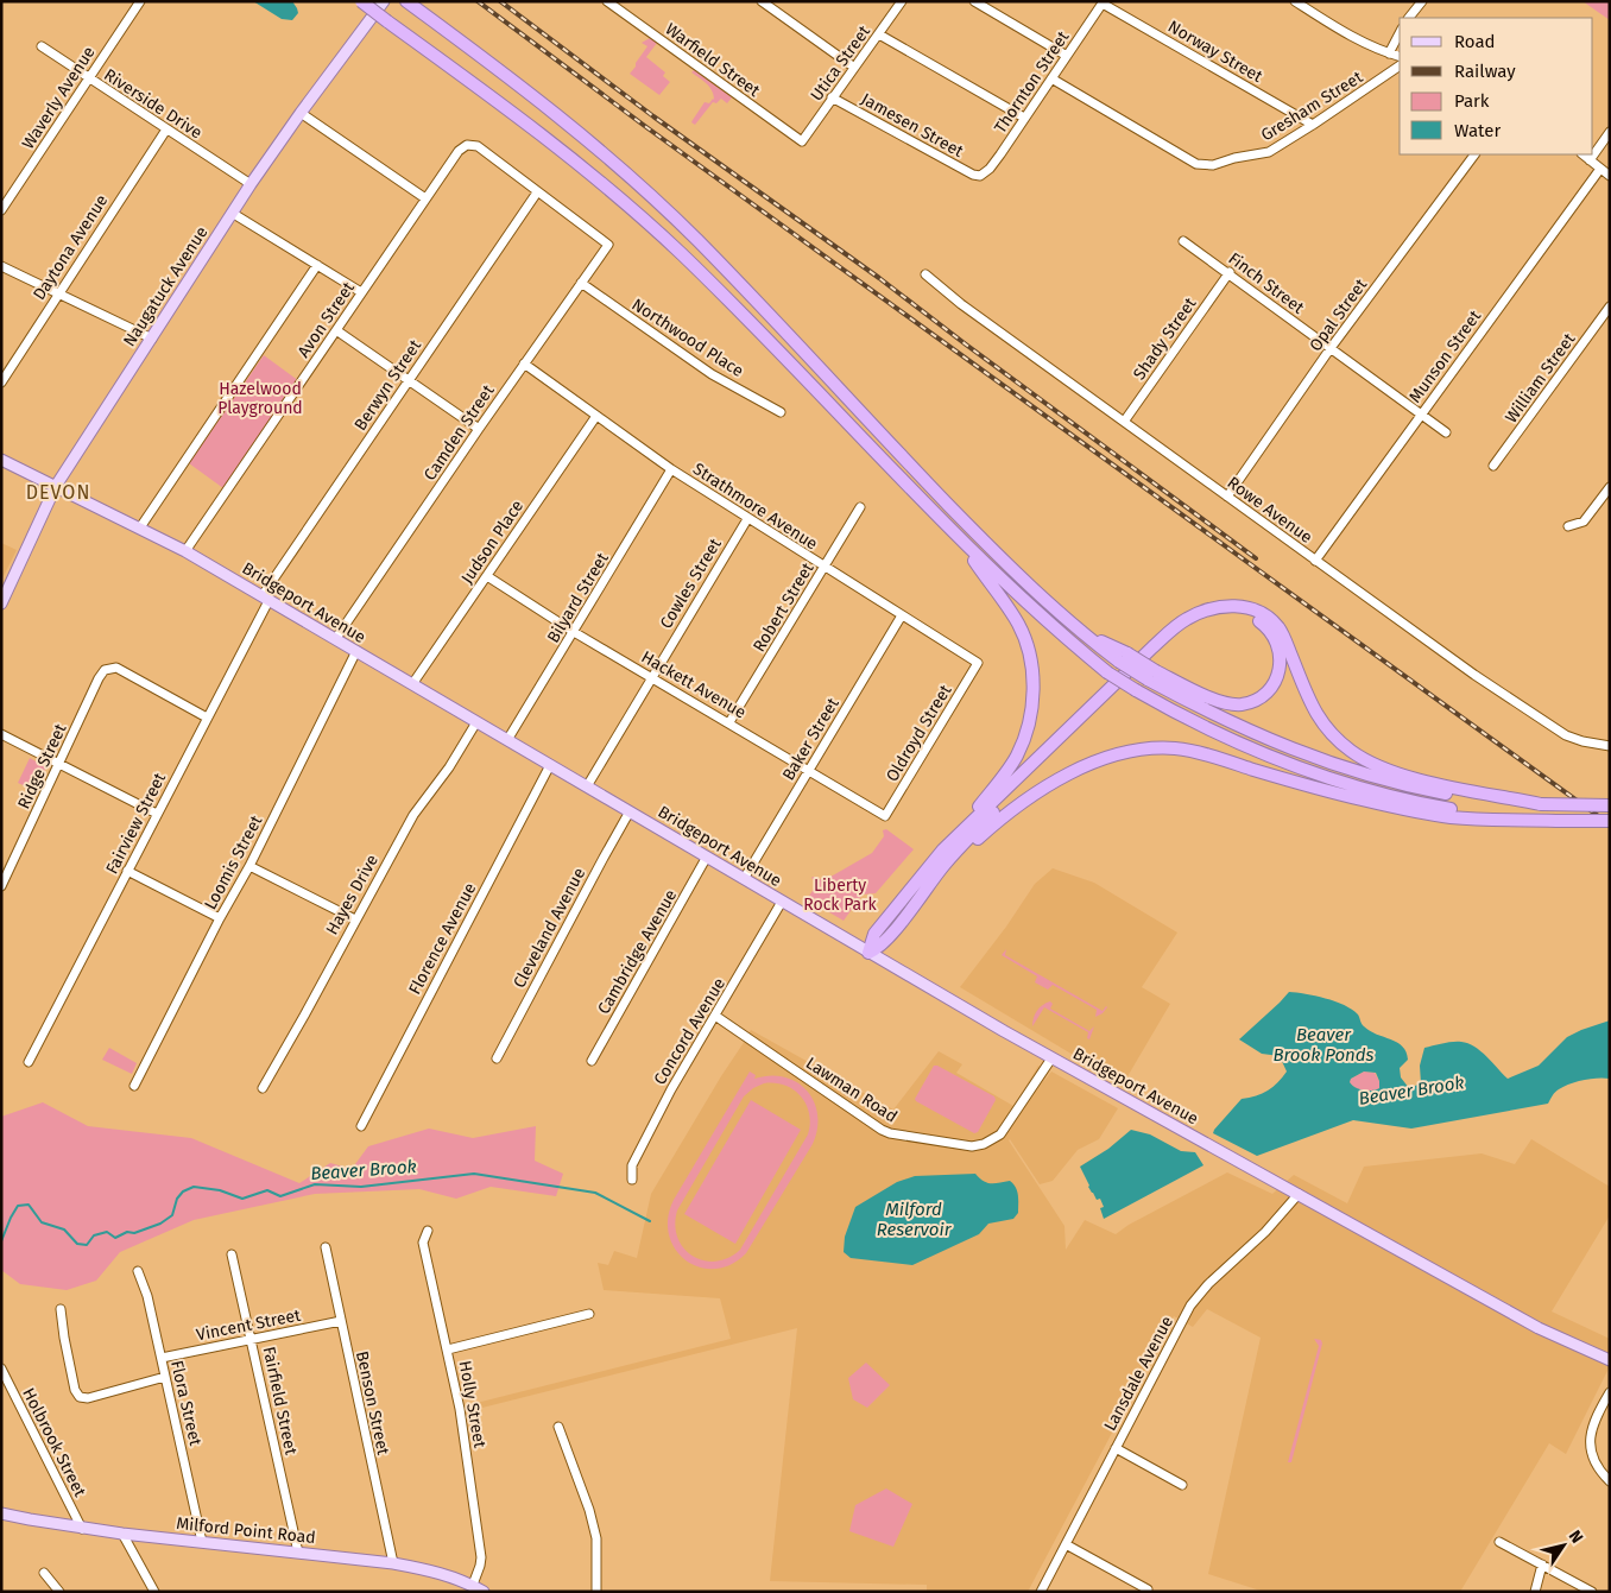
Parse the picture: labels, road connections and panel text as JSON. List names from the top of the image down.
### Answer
{
  "streets": {
    "main road": ["Naugatuck Avenue", "Bridgeport Avenue", "Milford Point Road"],
    "street": [
      "Norway Street",
      "Warfield Street",
      "Utica Street",
      "Thornton Street",
      "Waverly Avenue",
      "Riverside Drive",
      "Gresham Street",
      "Jamesen Street",
      "Daytona Avenue",
      "Finch Street",
      "Opal Street",
      "Avon Street",
      "Northwood Place",
      "Shady Street",
      "Munson Street",
      "William Street",
      "Berwyn Street",
      "Camden Street",
      "Strathmore Avenue",
      "Rowe Avenue",
      "Judson Place",
      "Cowles Street",
      "Bilyard Street",
      "Robert Street",
      "Hackett Avenue",
      "Oldroyd Street",
      "Baker Street",
      "Ridge Street",
      "Fairview Street",
      "Loomis Street",
      "Hayes Drive",
      "Cleveland Avenue",
      "Florence Avenue",
      "Cambridge Avenue",
      "Concord Avenue",
      "Lawman Road",
      "Vincent Street",
      "Lansdale Avenue",
      "Fairfield Street",
      "Flora Street",
      "Benson Street",
      "Holly Street",
      "Holbrook Street"
    ]
  },
  "crossings": [
    ["Norway Street", "Thornton Street"],
    ["Norway Street", "Gresham Street"],
    ["Warfield Street", "Utica Street"],
    ["Utica Street", "Jamesen Street"],
    ["Thornton Street", "Gresham Street"],
    ["Thornton Street", "Jamesen Street"],
    ["Waverly Avenue", "Riverside Drive"],
    ["Riverside Drive", "Daytona Avenue"],
    ["Riverside Drive", "Naugatuck Avenue"],
    ["Finch Street", "Opal Street"],
    ["Finch Street", "Shady Street"],
    ["Finch Street", "Munson Street"],
    ["Naugatuck Avenue", "Bridgeport Avenue"],
    ["Opal Street", "Rowe Avenue"],
    ["Avon Street", "Berwyn Street"],
    ["Avon Street", "Camden Street"],
    ["Avon Street", "Bridgeport Avenue"],
    ["Northwood Place", "Camden Street"],
    ["Shady Street", "Rowe Avenue"],
    ["Munson Street", "Rowe Avenue"],
    ["Berwyn Street", "Camden Street"],
    ["Berwyn Street", "Bridgeport Avenue"],
    ["Berwyn Street", "Fairview Street"],
    ["Camden Street", "Strathmore Avenue"],
    ["Camden Street", "Bridgeport Avenue"],
    ["Strathmore Avenue", "Judson Place"],
    ["Strathmore Avenue", "Cowles Street"],
    ["Strathmore Avenue", "Bilyard Street"],
    ["Strathmore Avenue", "Robert Street"],
    ["Strathmore Avenue", "Oldroyd Street"],
    ["Strathmore Avenue", "Baker Street"],
    ["Judson Place", "Bridgeport Avenue"],
    ["Judson Place", "Hackett Avenue"],
    ["Cowles Street", "Bridgeport Avenue"],
    ["Cowles Street", "Hackett Avenue"],
    ["Bilyard Street", "Bridgeport Avenue"],
    ["Bilyard Street", "Hackett Avenue"],
    ["Bridgeport Avenue", "Baker Street"],
    ["Bridgeport Avenue", "Fairview Street"],
    ["Bridgeport Avenue", "Loomis Street"],
    ["Bridgeport Avenue", "Hayes Drive"],
    ["Bridgeport Avenue", "Cleveland Avenue"],
    ["Bridgeport Avenue", "Florence Avenue"],
    ["Bridgeport Avenue", "Cambridge Avenue"],
    ["Bridgeport Avenue", "Concord Avenue"],
    ["Bridgeport Avenue", "Lawman Road"],
    ["Bridgeport Avenue", "Lansdale Avenue"],
    ["Robert Street", "Hackett Avenue"],
    ["Hackett Avenue", "Oldroyd Street"],
    ["Hackett Avenue", "Baker Street"],
    ["Ridge Street", "Fairview Street"],
    ["Concord Avenue", "Lawman Road"],
    ["Vincent Street", "Fairfield Street"],
    ["Vincent Street", "Flora Street"],
    ["Vincent Street", "Benson Street"],
    ["Fairfield Street", "Milford Point Road"],
    ["Flora Street", "Milford Point Road"],
    ["Benson Street", "Milford Point Road"],
    ["Holly Street", "Milford Point Road"],
    ["Holbrook Street", "Milford Point Road"]
  ],
  "districts": ["DEVON"],
  "water": ["Beaver Brook Ponds", "Beaver Brook", "Milford Reservoir"],
  "parks": ["Hazelwood Playground", "Liberty Rock Park"],
  "legend": [
    "Road",
    "Railway",
    "Park",
    "Water"
  ],
  "north": "top right"
}
